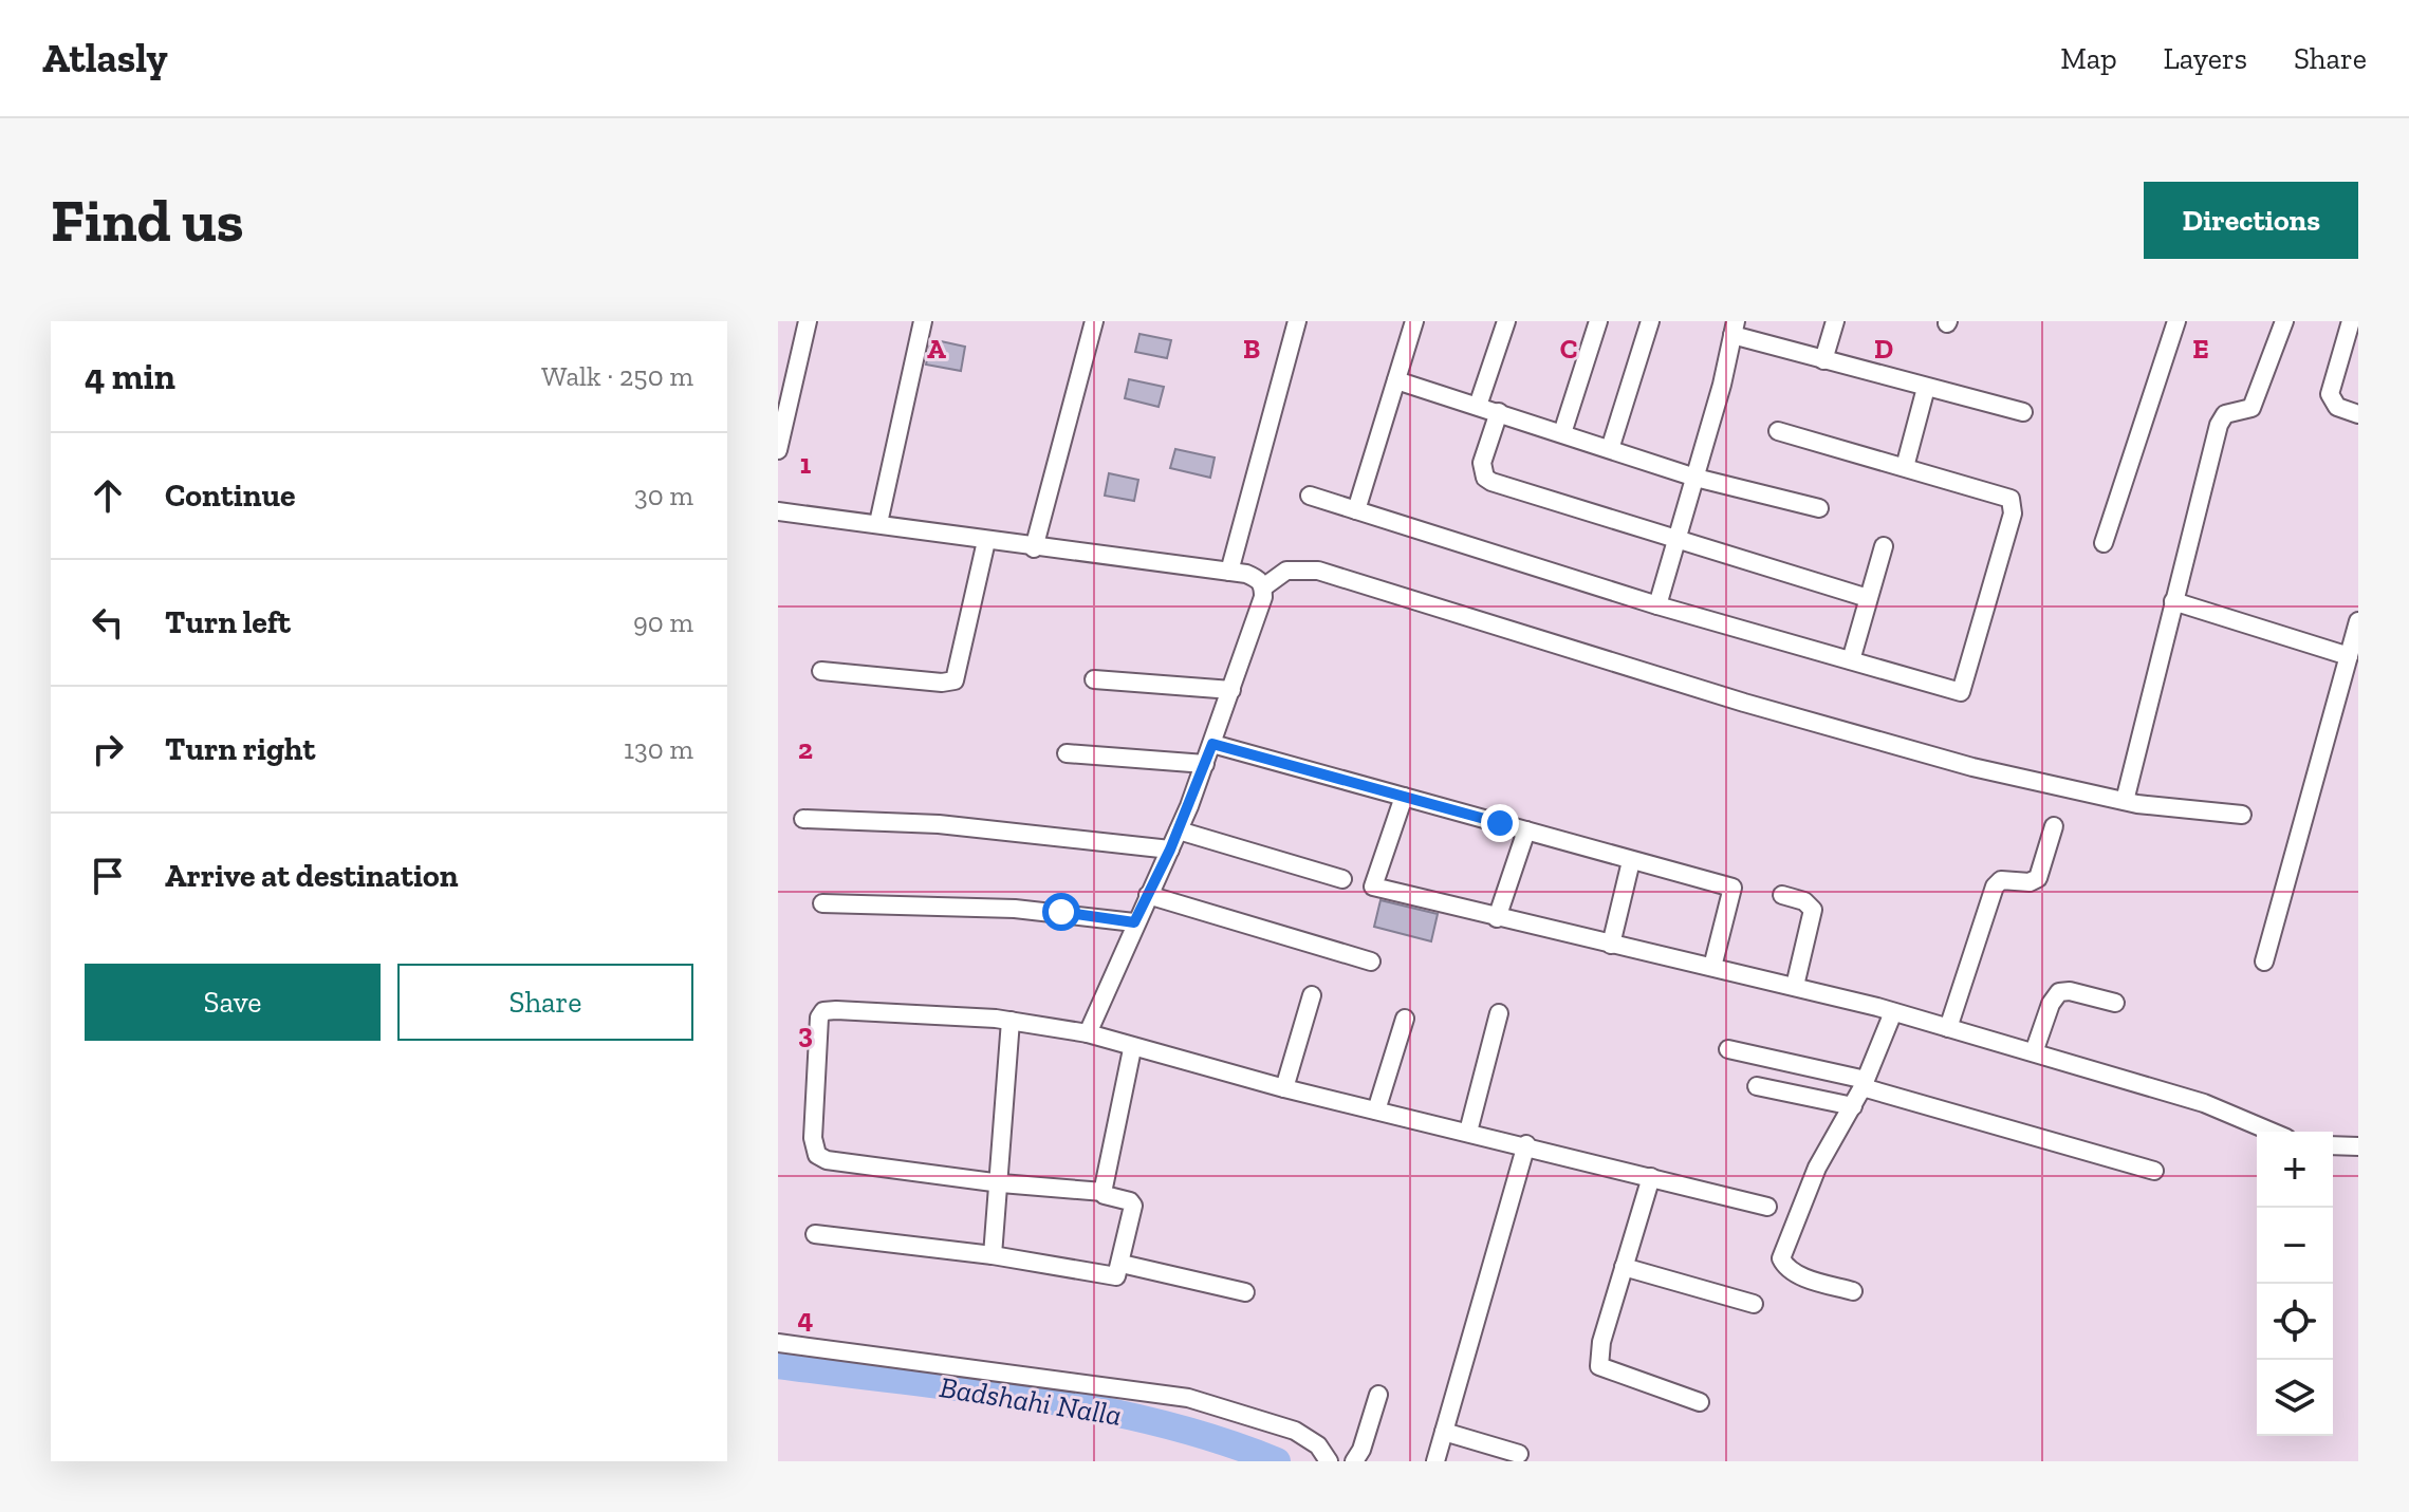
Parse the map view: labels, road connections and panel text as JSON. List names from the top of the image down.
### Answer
{
  "water": ["Badshahi Nalla"],
  "page": {
    "header": "Atlasly",
    "nav": ["Map", "Layers", "Share"],
    "buttons": [
      "Directions",
      ["Save", "Share"]
    ],
    "title": "Find us",
    "heading": ["4 min", "Walk · 250 m"],
    "list": [
      ["Continue", "30 m"],
      ["Turn left", "90 m"],
      ["Turn right", "130 m"],
      "Arrive at destination"
    ],
    "map_buttons": ["+", "−"]
  },
  "grid": {
    "columns": [
      "A",
      "B",
      "C",
      "D",
      "E"
    ],
    "rows": [
      "1",
      "2",
      "3",
      "4"
    ]
  }
}
